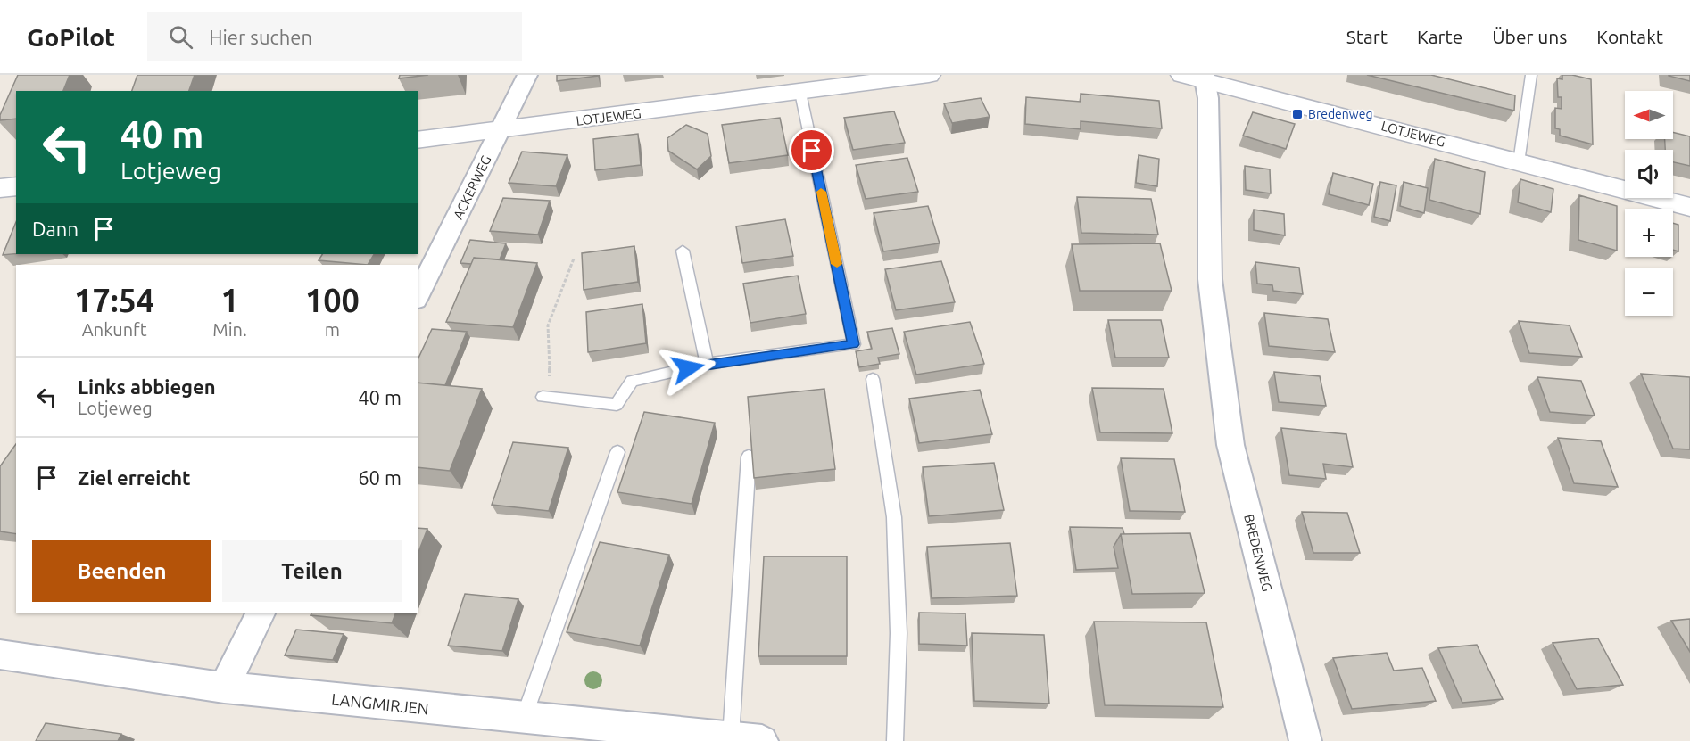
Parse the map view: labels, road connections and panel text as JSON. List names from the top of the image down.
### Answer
{
  "streets": {
    "street": [
      "LOTJEWEG",
      "ACKERWEG",
      "BREDENWEG",
      "LANGMIRJEN"
    ]
  },
  "crossings": [
    ["LOTJEWEG", "ACKERWEG"],
    ["LOTJEWEG", "BREDENWEG"]
  ],
  "places": {
    "transit": ["Bredenweg"]
  },
  "north": "left",
  "page": {
    "header": "GoPilot",
    "search": "Hier suchen",
    "nav": [
      "Start",
      "Karte",
      "Über uns",
      "Kontakt"
    ],
    "map_buttons": ["+", "−"],
    "turn": ["40 m", "Lotjeweg"],
    "then": "Dann",
    "eta": [
      "17:54",
      "Ankunft",
      "1",
      "Min.",
      "100",
      "m"
    ],
    "list": [
      {
        "name": "Links abbiegen",
        "note": "Lotjeweg",
        "value": "40 m"
      },
      {
        "name": "Ziel erreicht",
        "value": "60 m"
      }
    ],
    "buttons": ["Beenden", "Teilen"]
  }
}
